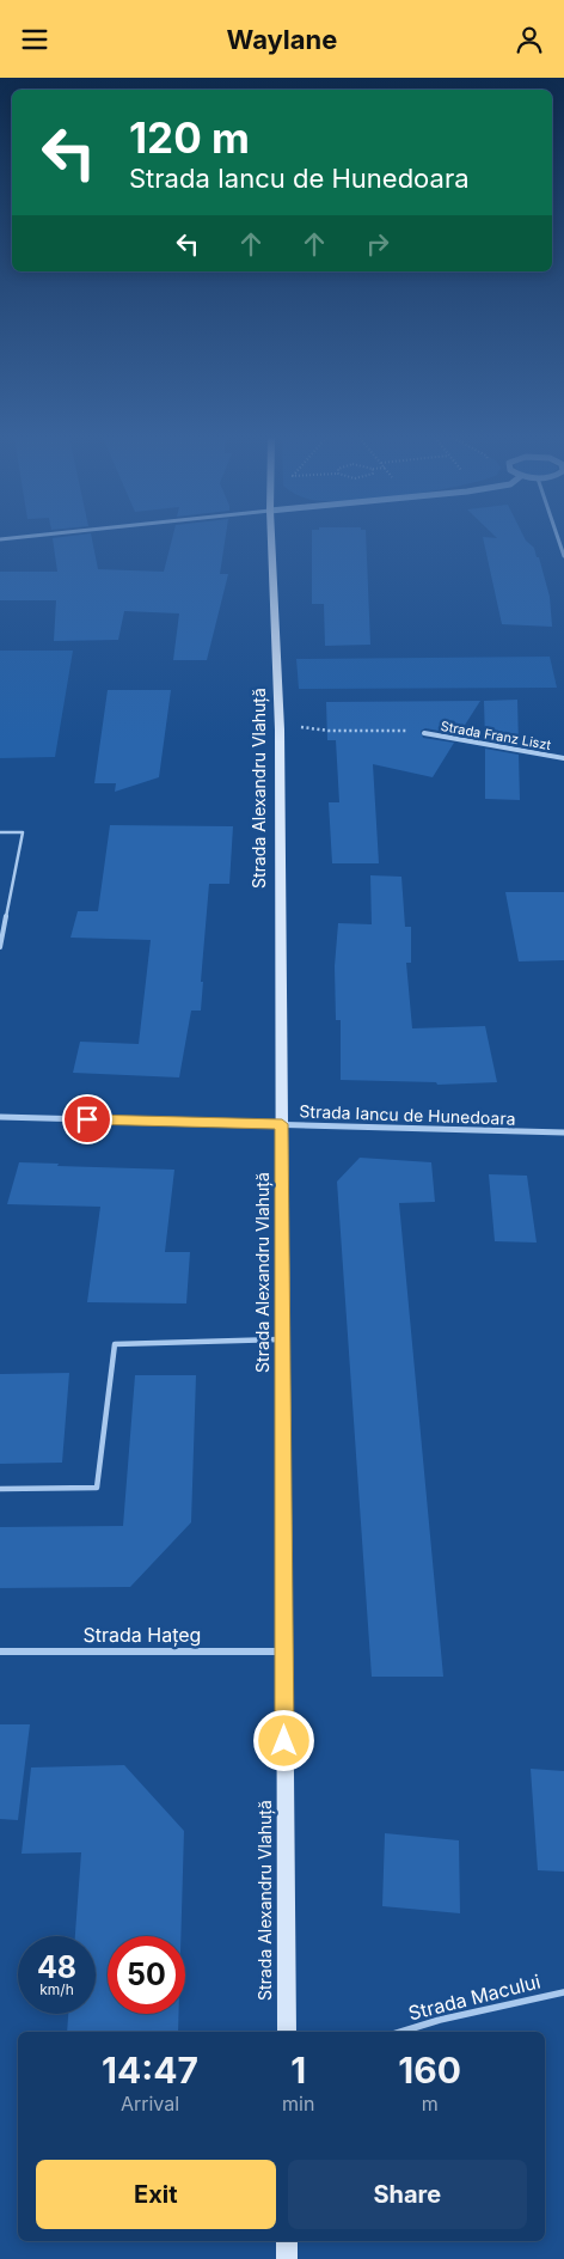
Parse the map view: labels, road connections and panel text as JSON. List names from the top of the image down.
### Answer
{
  "streets": {
    "main road": ["Strada Alexandru Vlahuță"],
    "street": ["Strada Franz Liszt", "Strada Iancu de Hunedoara", "Strada Hațeg"],
    "lane": ["Strada Macului"]
  },
  "crossings": [
    ["Strada Alexandru Vlahuță", "Strada Iancu de Hunedoara"],
    ["Strada Alexandru Vlahuță", "Strada Hațeg"]
  ],
  "page": {
    "header": "Waylane",
    "turn": ["120 m", "Strada Iancu de Hunedoara"],
    "speed": "48 km/h",
    "limit": "50",
    "eta": [
      "14:47",
      "Arrival",
      "1",
      "min",
      "160",
      "m"
    ],
    "buttons": ["Exit", "Share"]
  }
}
